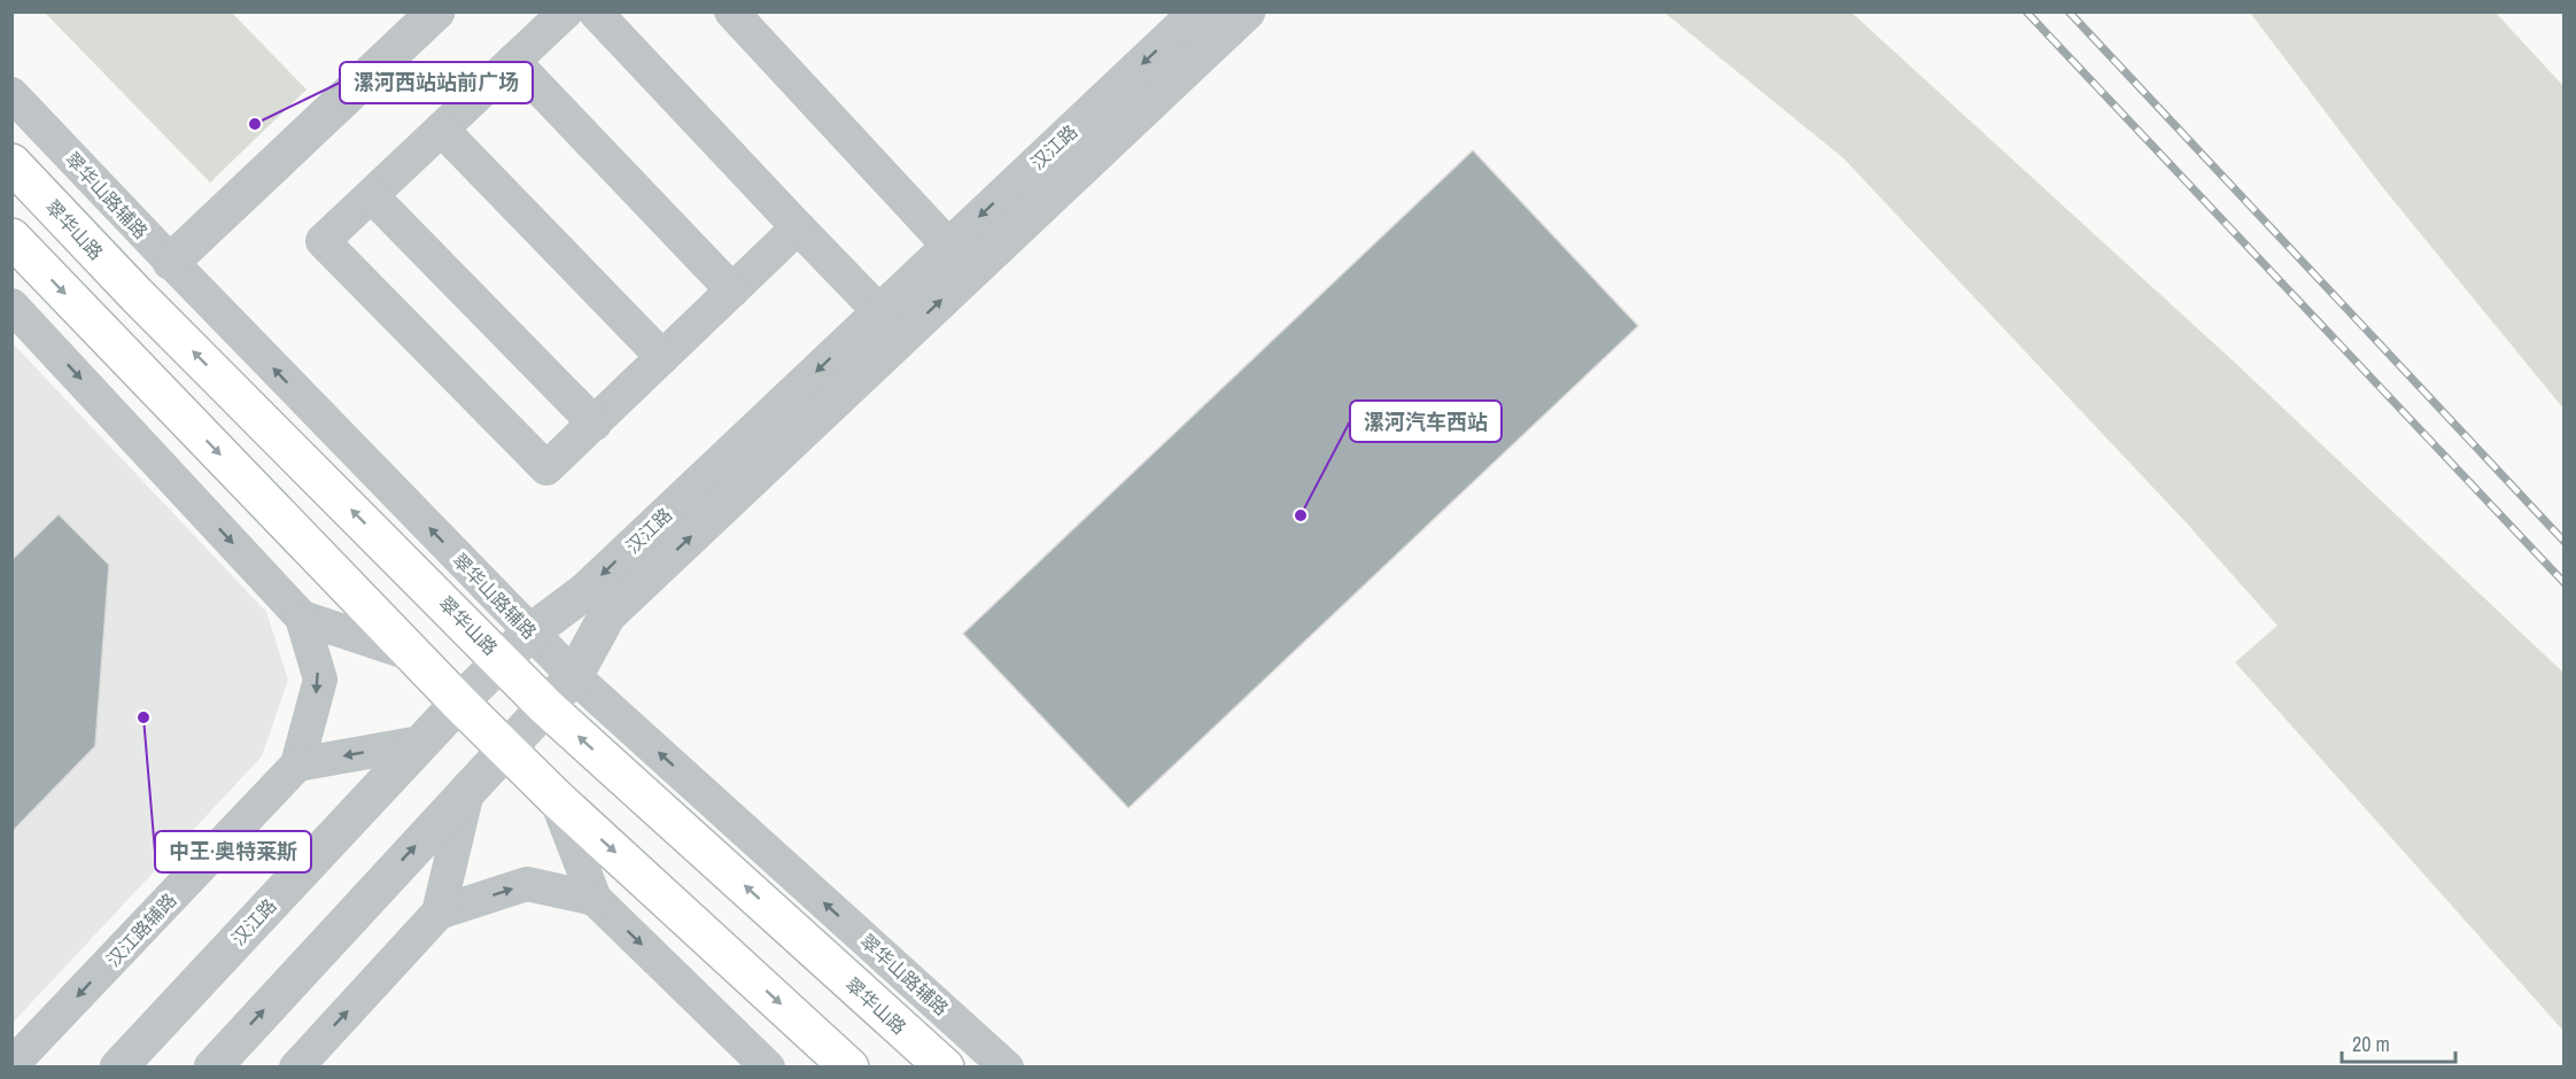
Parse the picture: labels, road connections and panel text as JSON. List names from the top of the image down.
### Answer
{
  "streets": {
    "main road": ["翠华山路"],
    "street": ["汉江路", "翠华山路辅路", "汉江路辅路"]
  },
  "crossings": [
    ["汉江路", "翠华山路辅路"],
    ["汉江路", "翠华山路"]
  ],
  "places": ["漯河西站站前广场", "漯河汽车西站", "中王·奥特莱斯"],
  "scale_bar": "20 m"
}
